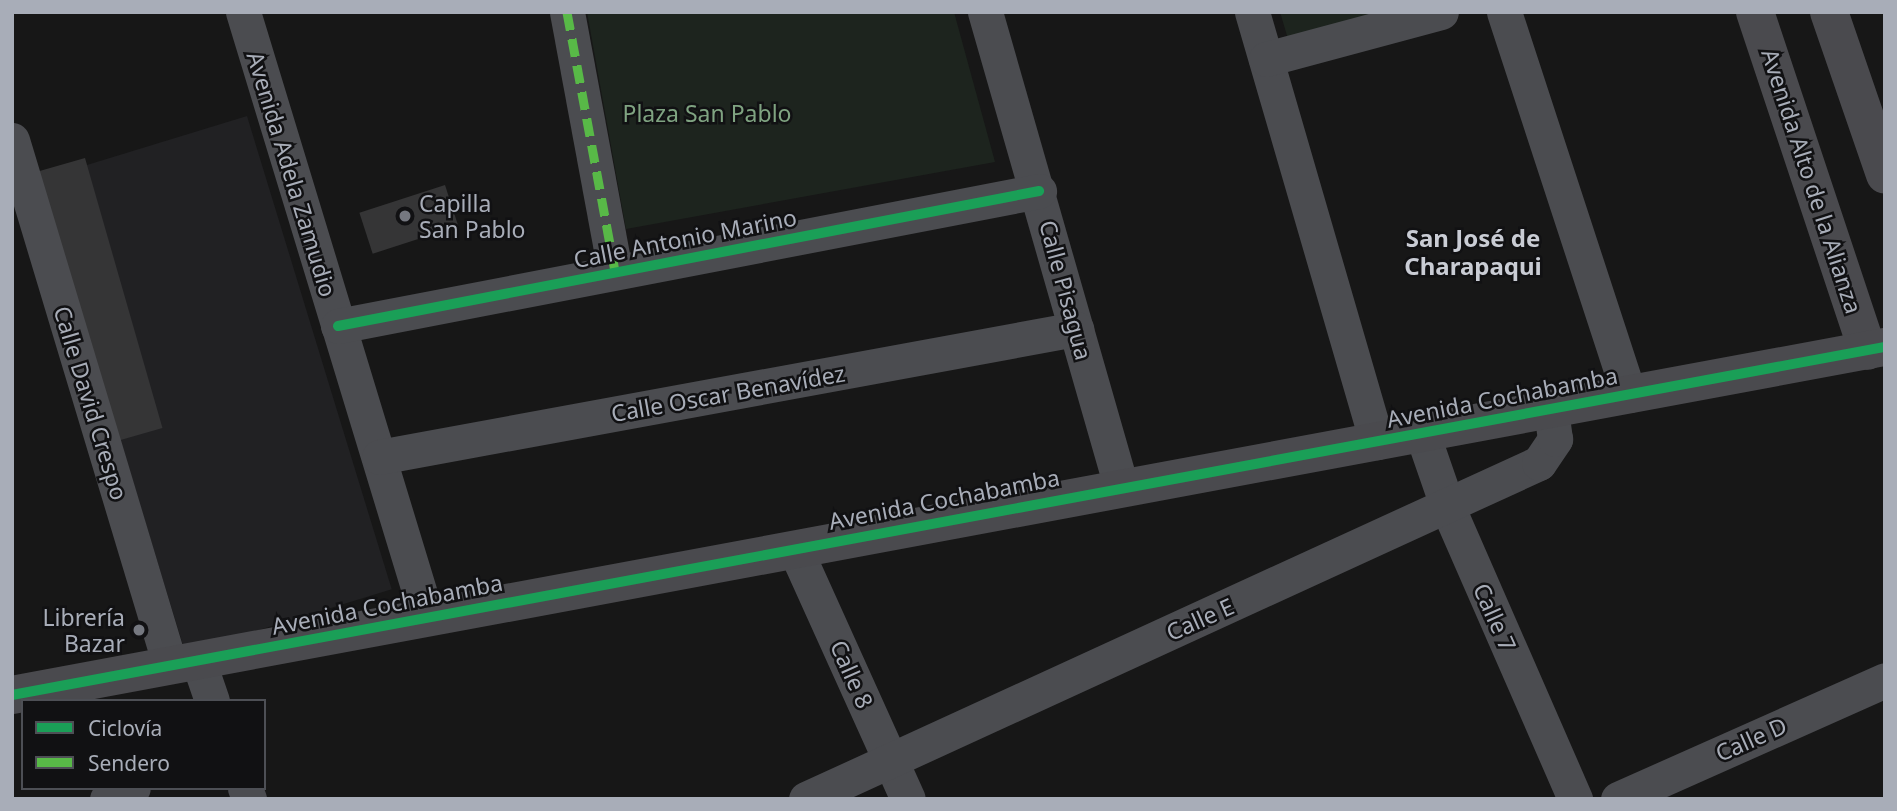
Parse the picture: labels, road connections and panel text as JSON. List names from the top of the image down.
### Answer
{
  "streets": {
    "street": [
      "Avenida Adela Zamudio",
      "Avenida Alto de la Alianza",
      "Calle Antonio Marino",
      "Calle Pisagua",
      "Calle Oscar Benavídez",
      "Avenida Cochabamba",
      "Calle David Crespo",
      "Calle 7",
      "Calle E",
      "Calle 8",
      "Calle D"
    ]
  },
  "crossings": [
    ["Avenida Adela Zamudio", "Calle Antonio Marino"],
    ["Avenida Adela Zamudio", "Calle Oscar Benavídez"],
    ["Avenida Adela Zamudio", "Avenida Cochabamba"],
    ["Avenida Alto de la Alianza", "Avenida Cochabamba"],
    ["Calle Antonio Marino", "Calle Pisagua"],
    ["Calle Pisagua", "Calle Oscar Benavídez"],
    ["Calle Pisagua", "Avenida Cochabamba"],
    ["Avenida Cochabamba", "Calle David Crespo"],
    ["Avenida Cochabamba", "Calle 7"],
    ["Avenida Cochabamba", "Calle E"],
    ["Avenida Cochabamba", "Calle 8"],
    ["Calle 7", "Calle E"],
    ["Calle E", "Calle 8"]
  ],
  "districts": ["San José de Charapaqui"],
  "parks": ["Plaza San Pablo"],
  "places": ["Capilla San Pablo", "Librería Bazar"],
  "legend": ["Ciclovía", "Sendero"]
}
